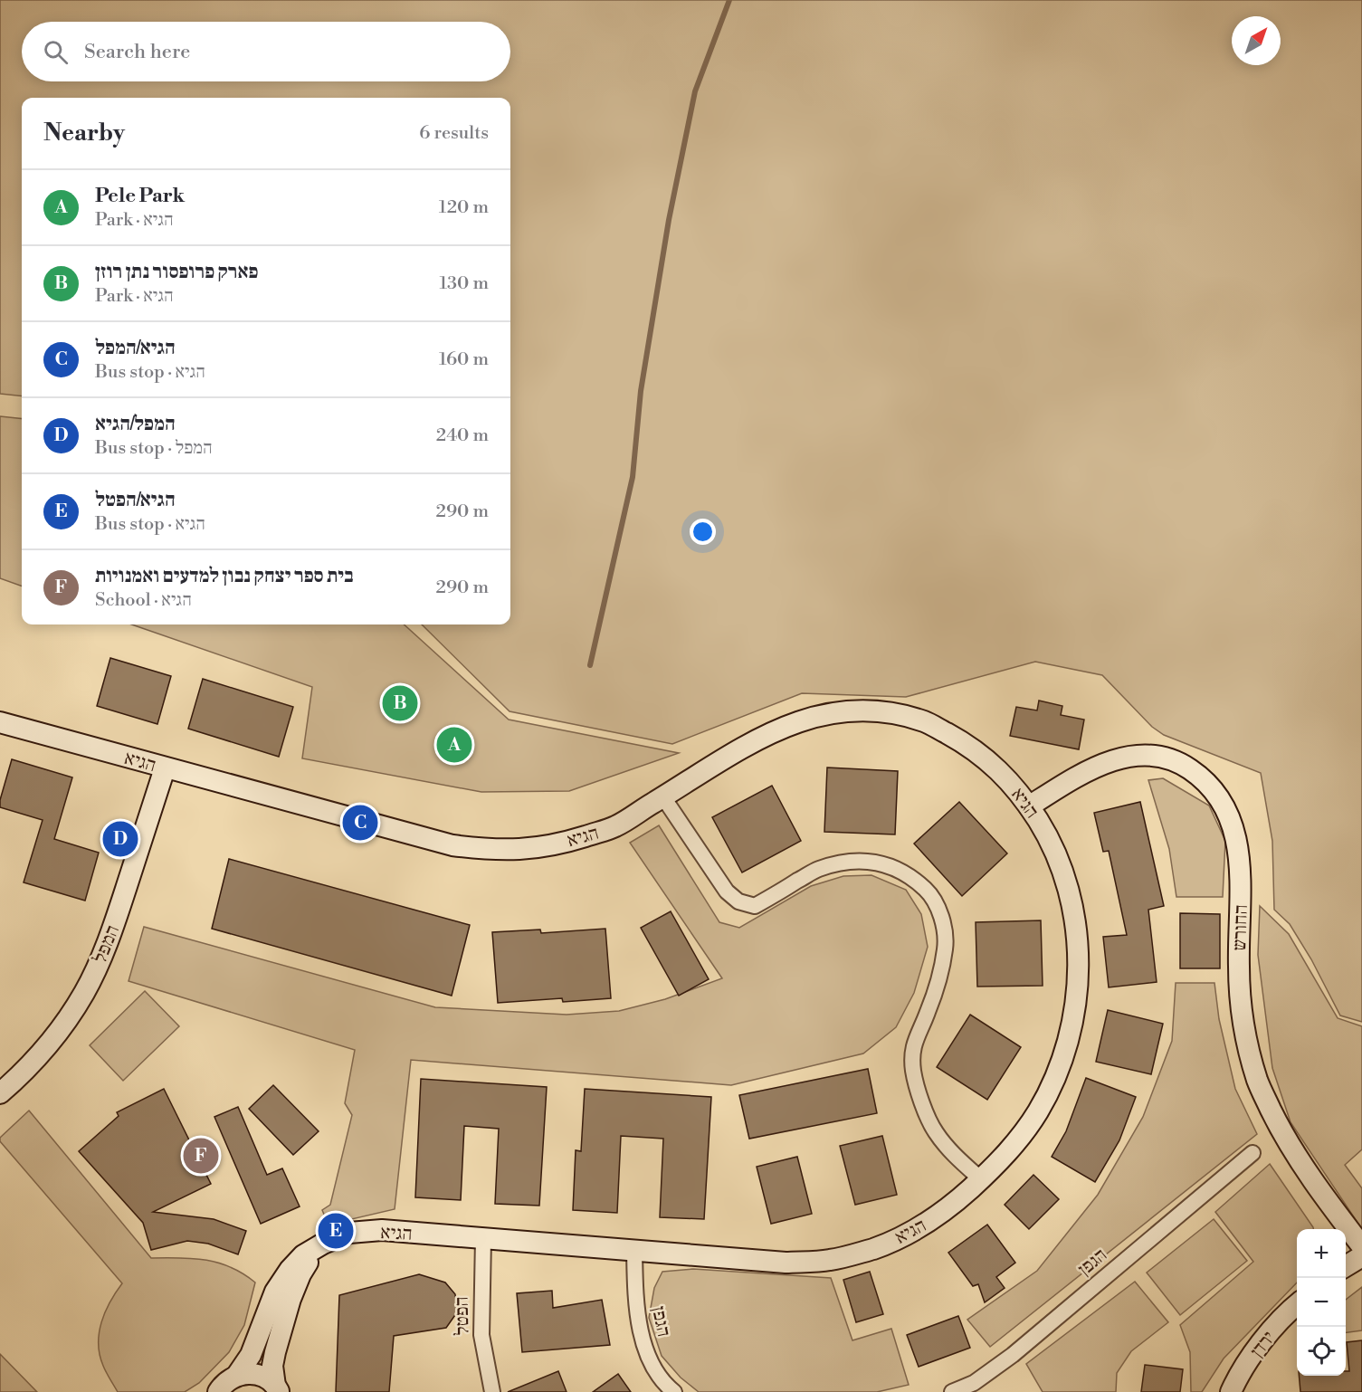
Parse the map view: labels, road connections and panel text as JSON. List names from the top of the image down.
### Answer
{
  "streets": {
    "street": [
      "הגיא",
      "החורש",
      "המפל",
      "הגפן",
      "הפטל",
      "ירדן"
    ]
  },
  "crossings": [
    ["הגיא", "החורש"],
    ["הגיא", "המפל"],
    ["הגיא", "הגפן"],
    ["הגיא", "הפטל"]
  ],
  "north": "top right",
  "page": {
    "search": "Search here",
    "heading": ["Nearby", "6 results"],
    "list": [
      {
        "mark": "A",
        "name": "Pele Park",
        "note": "Park · הגיא",
        "value": "120 m"
      },
      {
        "mark": "B",
        "name": "פארק פרופסור נתן רוזן",
        "note": "Park · הגיא",
        "value": "130 m"
      },
      {
        "mark": "C",
        "name": "הגיא/המפל",
        "note": "Bus stop · הגיא",
        "value": "160 m"
      },
      {
        "mark": "D",
        "name": "המפל/הגיא",
        "note": "Bus stop · המפל",
        "value": "240 m"
      },
      {
        "mark": "E",
        "name": "הגיא/הפטל",
        "note": "Bus stop · הגיא",
        "value": "290 m"
      },
      {
        "mark": "F",
        "name": "בית ספר יצחק נבון למדעים ואמנויות",
        "note": "School · הגיא",
        "value": "290 m"
      }
    ],
    "pins": [
      "B",
      "A",
      "C",
      "D",
      "F",
      "E"
    ],
    "map_buttons": ["+", "−"]
  }
}
